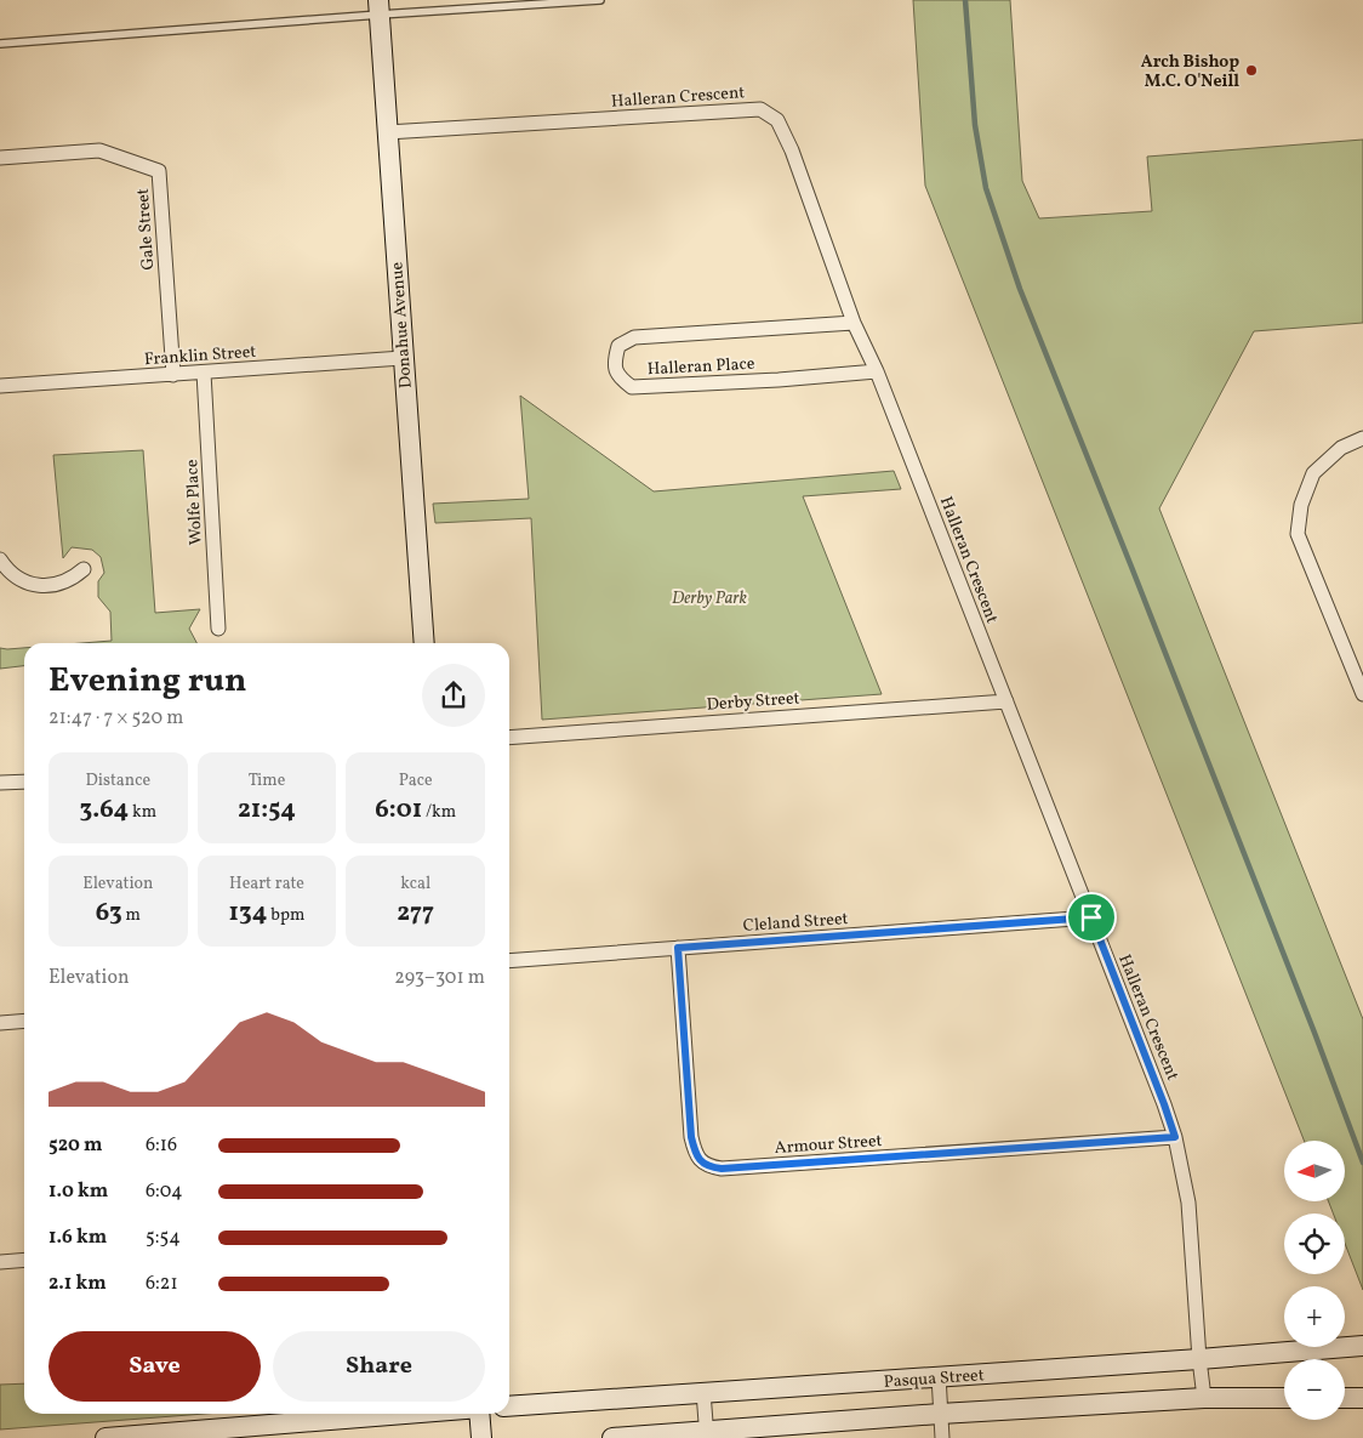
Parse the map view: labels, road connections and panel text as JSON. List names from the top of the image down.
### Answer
{
  "streets": {
    "main road": ["Donahue Avenue", "Pasqua Street"],
    "street": [
      "Halleran Crescent",
      "Gale Street",
      "Franklin Street",
      "Halleran Place",
      "Wolfe Place",
      "Derby Street",
      "Cleland Street",
      "Armour Street"
    ]
  },
  "crossings": [
    ["Halleran Crescent", "Donahue Avenue"],
    ["Halleran Crescent", "Halleran Place"],
    ["Halleran Crescent", "Derby Street"],
    ["Halleran Crescent", "Cleland Street"],
    ["Halleran Crescent", "Armour Street"],
    ["Halleran Crescent", "Pasqua Street"],
    ["Gale Street", "Franklin Street"],
    ["Donahue Avenue", "Franklin Street"],
    ["Franklin Street", "Wolfe Place"],
    ["Cleland Street", "Armour Street"]
  ],
  "parks": ["Derby Park"],
  "places": ["Arch Bishop M.C. O'Neill"],
  "north": "left",
  "page": {
    "heading": ["Evening run", "21:47 · 7 × 520 m"],
    "stats": [
      ["Distance", "3.64 km"],
      ["Time", "21:54"],
      ["Pace", "6:01 /km"],
      ["Elevation", "63 m"],
      ["Heart rate", "134 bpm"],
      ["kcal", "277"]
    ],
    "chart": ["Elevation", "293–301 m"],
    "list": [
      {
        "name": "520 m",
        "note": "6:16"
      },
      {
        "name": "1.0 km",
        "note": "6:04"
      },
      {
        "name": "1.6 km",
        "note": "5:54"
      },
      {
        "name": "2.1 km",
        "note": "6:21"
      }
    ],
    "map_buttons": ["+", "−"],
    "buttons": ["Save", "Share"]
  }
}
